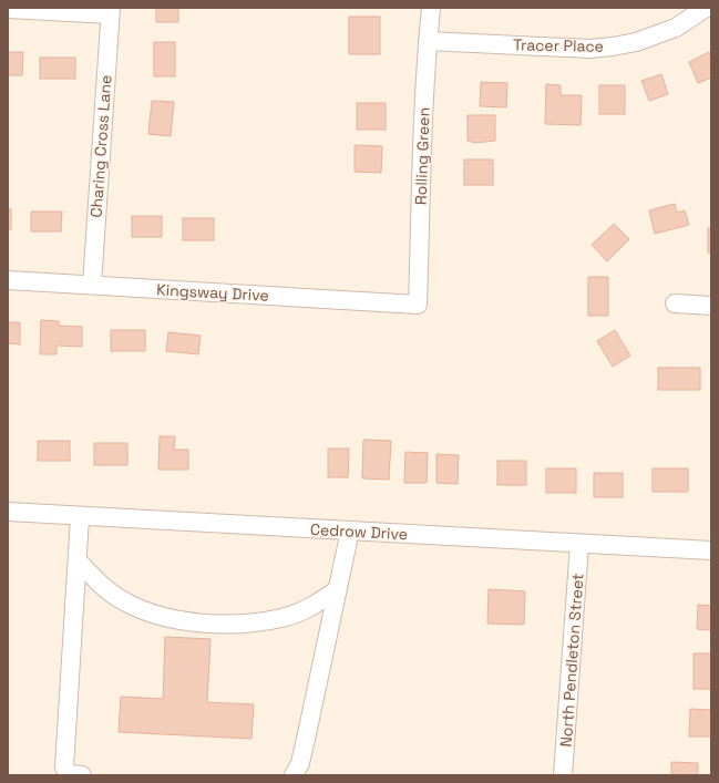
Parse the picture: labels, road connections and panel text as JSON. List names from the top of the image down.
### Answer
{
  "streets": {
    "street": [
      "Tracer Place",
      "Charing Cross Lane",
      "Rolling Green",
      "Kingsway Drive",
      "Cedrow Drive",
      "North Pendleton Street"
    ]
  },
  "crossings": [
    ["Tracer Place", "Rolling Green"],
    ["Charing Cross Lane", "Kingsway Drive"],
    ["Rolling Green", "Kingsway Drive"],
    ["Cedrow Drive", "North Pendleton Street"]
  ]
}
